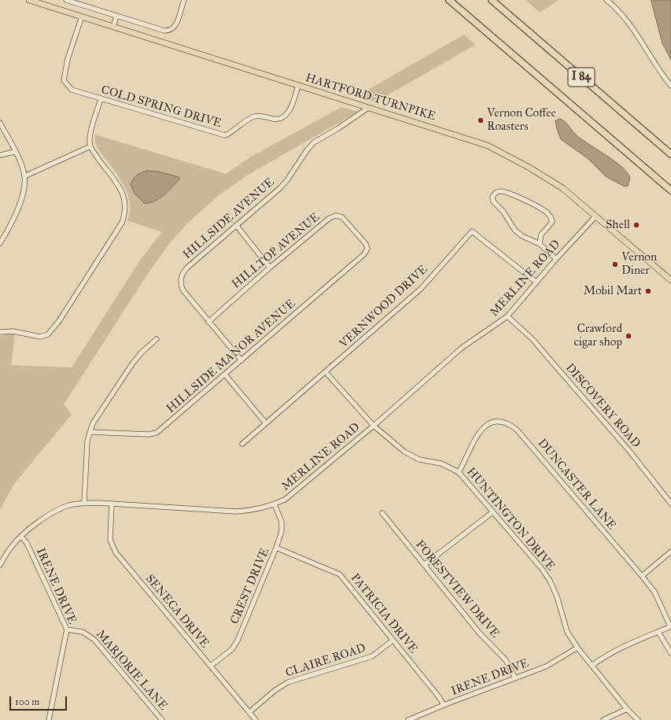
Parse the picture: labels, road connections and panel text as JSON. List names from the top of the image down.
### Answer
{
  "streets": {
    "highway": ["I 84"],
    "main road": ["HARTFORD TURNPIKE"],
    "street": [
      "COLD SPRING DRIVE",
      "HILLSIDE AVENUE",
      "HILLTOP AVENUE",
      "MERLINE ROAD",
      "VERNWOOD DRIVE",
      "HILLSIDE MANOR AVENUE",
      "DISCOVERY ROAD",
      "DUNCASTER LANE",
      "HUNTINGTON DRIVE",
      "IRENE DRIVE",
      "CREST DRIVE",
      "FORESTVIEW DRIVE",
      "SENECA DRIVE",
      "PATRICIA DRIVE",
      "CLAIRE ROAD",
      "MARJORIE LANE"
    ]
  },
  "crossings": [
    ["HARTFORD TURNPIKE", "COLD SPRING DRIVE"],
    ["HARTFORD TURNPIKE", "HILLSIDE AVENUE"],
    ["HARTFORD TURNPIKE", "MERLINE ROAD"],
    ["HILLSIDE AVENUE", "HILLTOP AVENUE"],
    ["HILLSIDE AVENUE", "HILLSIDE MANOR AVENUE"],
    ["HILLTOP AVENUE", "HILLSIDE MANOR AVENUE"],
    ["MERLINE ROAD", "VERNWOOD DRIVE"],
    ["MERLINE ROAD", "DISCOVERY ROAD"],
    ["MERLINE ROAD", "HUNTINGTON DRIVE"],
    ["MERLINE ROAD", "IRENE DRIVE"],
    ["MERLINE ROAD", "CREST DRIVE"],
    ["MERLINE ROAD", "SENECA DRIVE"],
    ["VERNWOOD DRIVE", "HUNTINGTON DRIVE"],
    ["DUNCASTER LANE", "HUNTINGTON DRIVE"],
    ["HUNTINGTON DRIVE", "IRENE DRIVE"],
    ["IRENE DRIVE", "FORESTVIEW DRIVE"],
    ["IRENE DRIVE", "PATRICIA DRIVE"],
    ["IRENE DRIVE", "MARJORIE LANE"],
    ["CREST DRIVE", "SENECA DRIVE"],
    ["CREST DRIVE", "PATRICIA DRIVE"],
    ["SENECA DRIVE", "CLAIRE ROAD"],
    ["PATRICIA DRIVE", "CLAIRE ROAD"]
  ],
  "places": [
    "Vernon Coffee Roasters",
    "Shell",
    "Vernon Diner",
    "Mobil Mart",
    "Crawford cigar shop"
  ],
  "scale_bar": "100 m"
}
